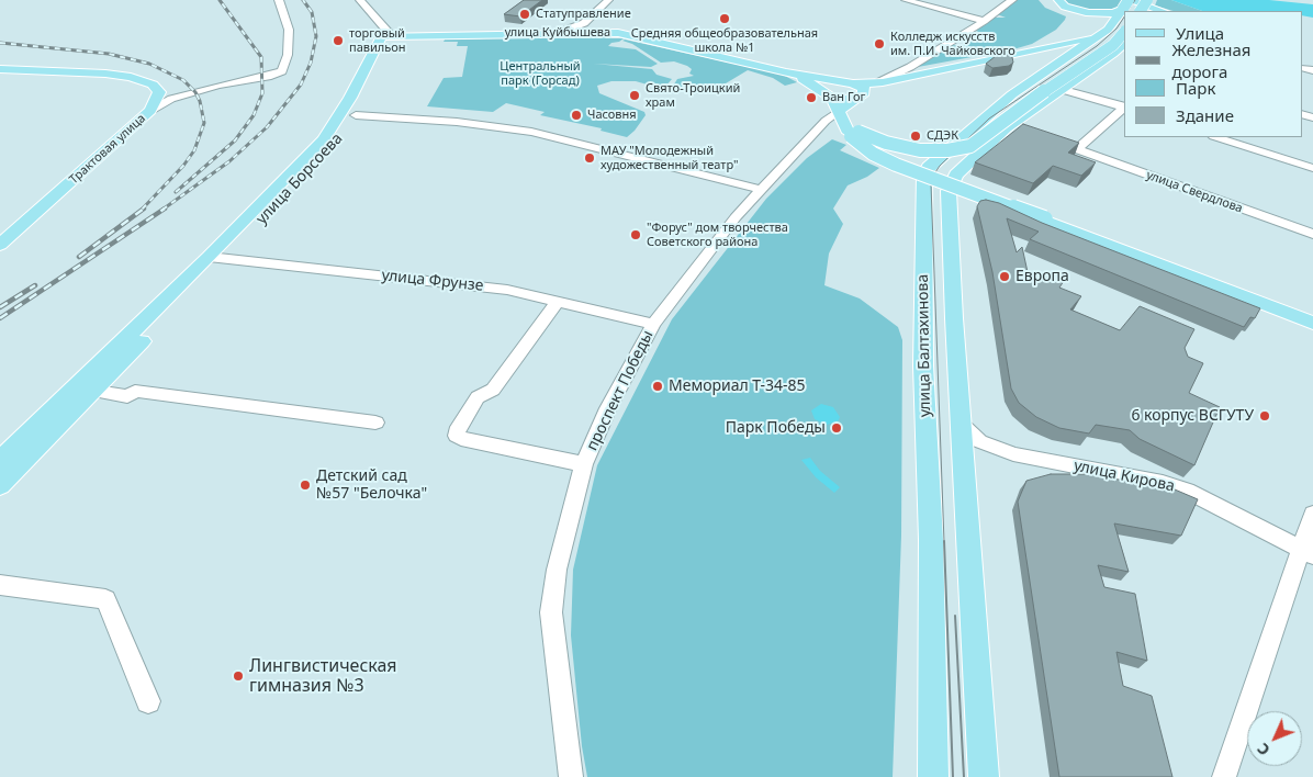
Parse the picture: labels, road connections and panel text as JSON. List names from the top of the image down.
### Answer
{
  "streets": {
    "main road": [
      "улица Куйбышева",
      "Трактовая улица",
      "улица Борсоева",
      "улица Балтахинова"
    ],
    "street": [
      "улица Свердлова",
      "улица Фрунзе",
      "проспект Победы",
      "улица Кирова"
    ]
  },
  "crossings": [
    ["улица Куйбышева", "улица Борсоева"],
    ["улица Куйбышева", "улица Балтахинова"],
    ["улица Куйбышева", "проспект Победы"],
    ["улица Борсоева", "улица Фрунзе"],
    ["улица Фрунзе", "проспект Победы"],
    ["улица Балтахинова", "улица Кирова"]
  ],
  "parks": ["Центральный парк (Горсад)"],
  "places": [
    "Статуправление",
    "Средняя общеобразовательная школа №1",
    "торговый павильон",
    "Колледж искусств им. П.И. Чайковского",
    "Свято-Троицкий храм",
    "Ван Гог",
    "Часовня",
    "СДЭК",
    "МАУ \"Молодежный художественный театр\"",
    "\"Форус\" дом творчества Советского района",
    "Европа",
    "Мемориал Т-34-85",
    "6 корпус ВСГУТУ",
    "Парк Победы",
    "Детский сад №57 \"Белочка\"",
    "Лингвистическая гимназия №3"
  ],
  "legend": [
    "Улица",
    "Железная дорога",
    "Парк",
    "Здание"
  ],
  "north": "bottom left"
}
